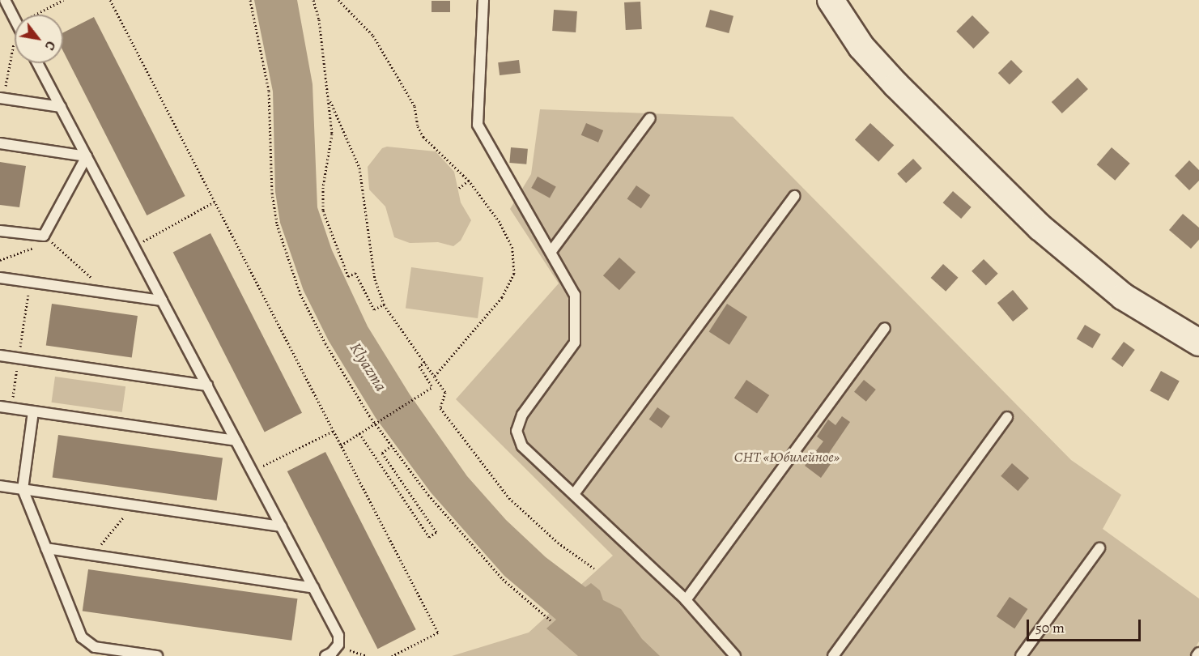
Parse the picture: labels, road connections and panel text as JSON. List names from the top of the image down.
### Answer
{
  "water": ["Klyazma"],
  "parks": ["СНТ «Юбилейное»"],
  "scale_bar": "50 m",
  "north": "bottom right"
}
